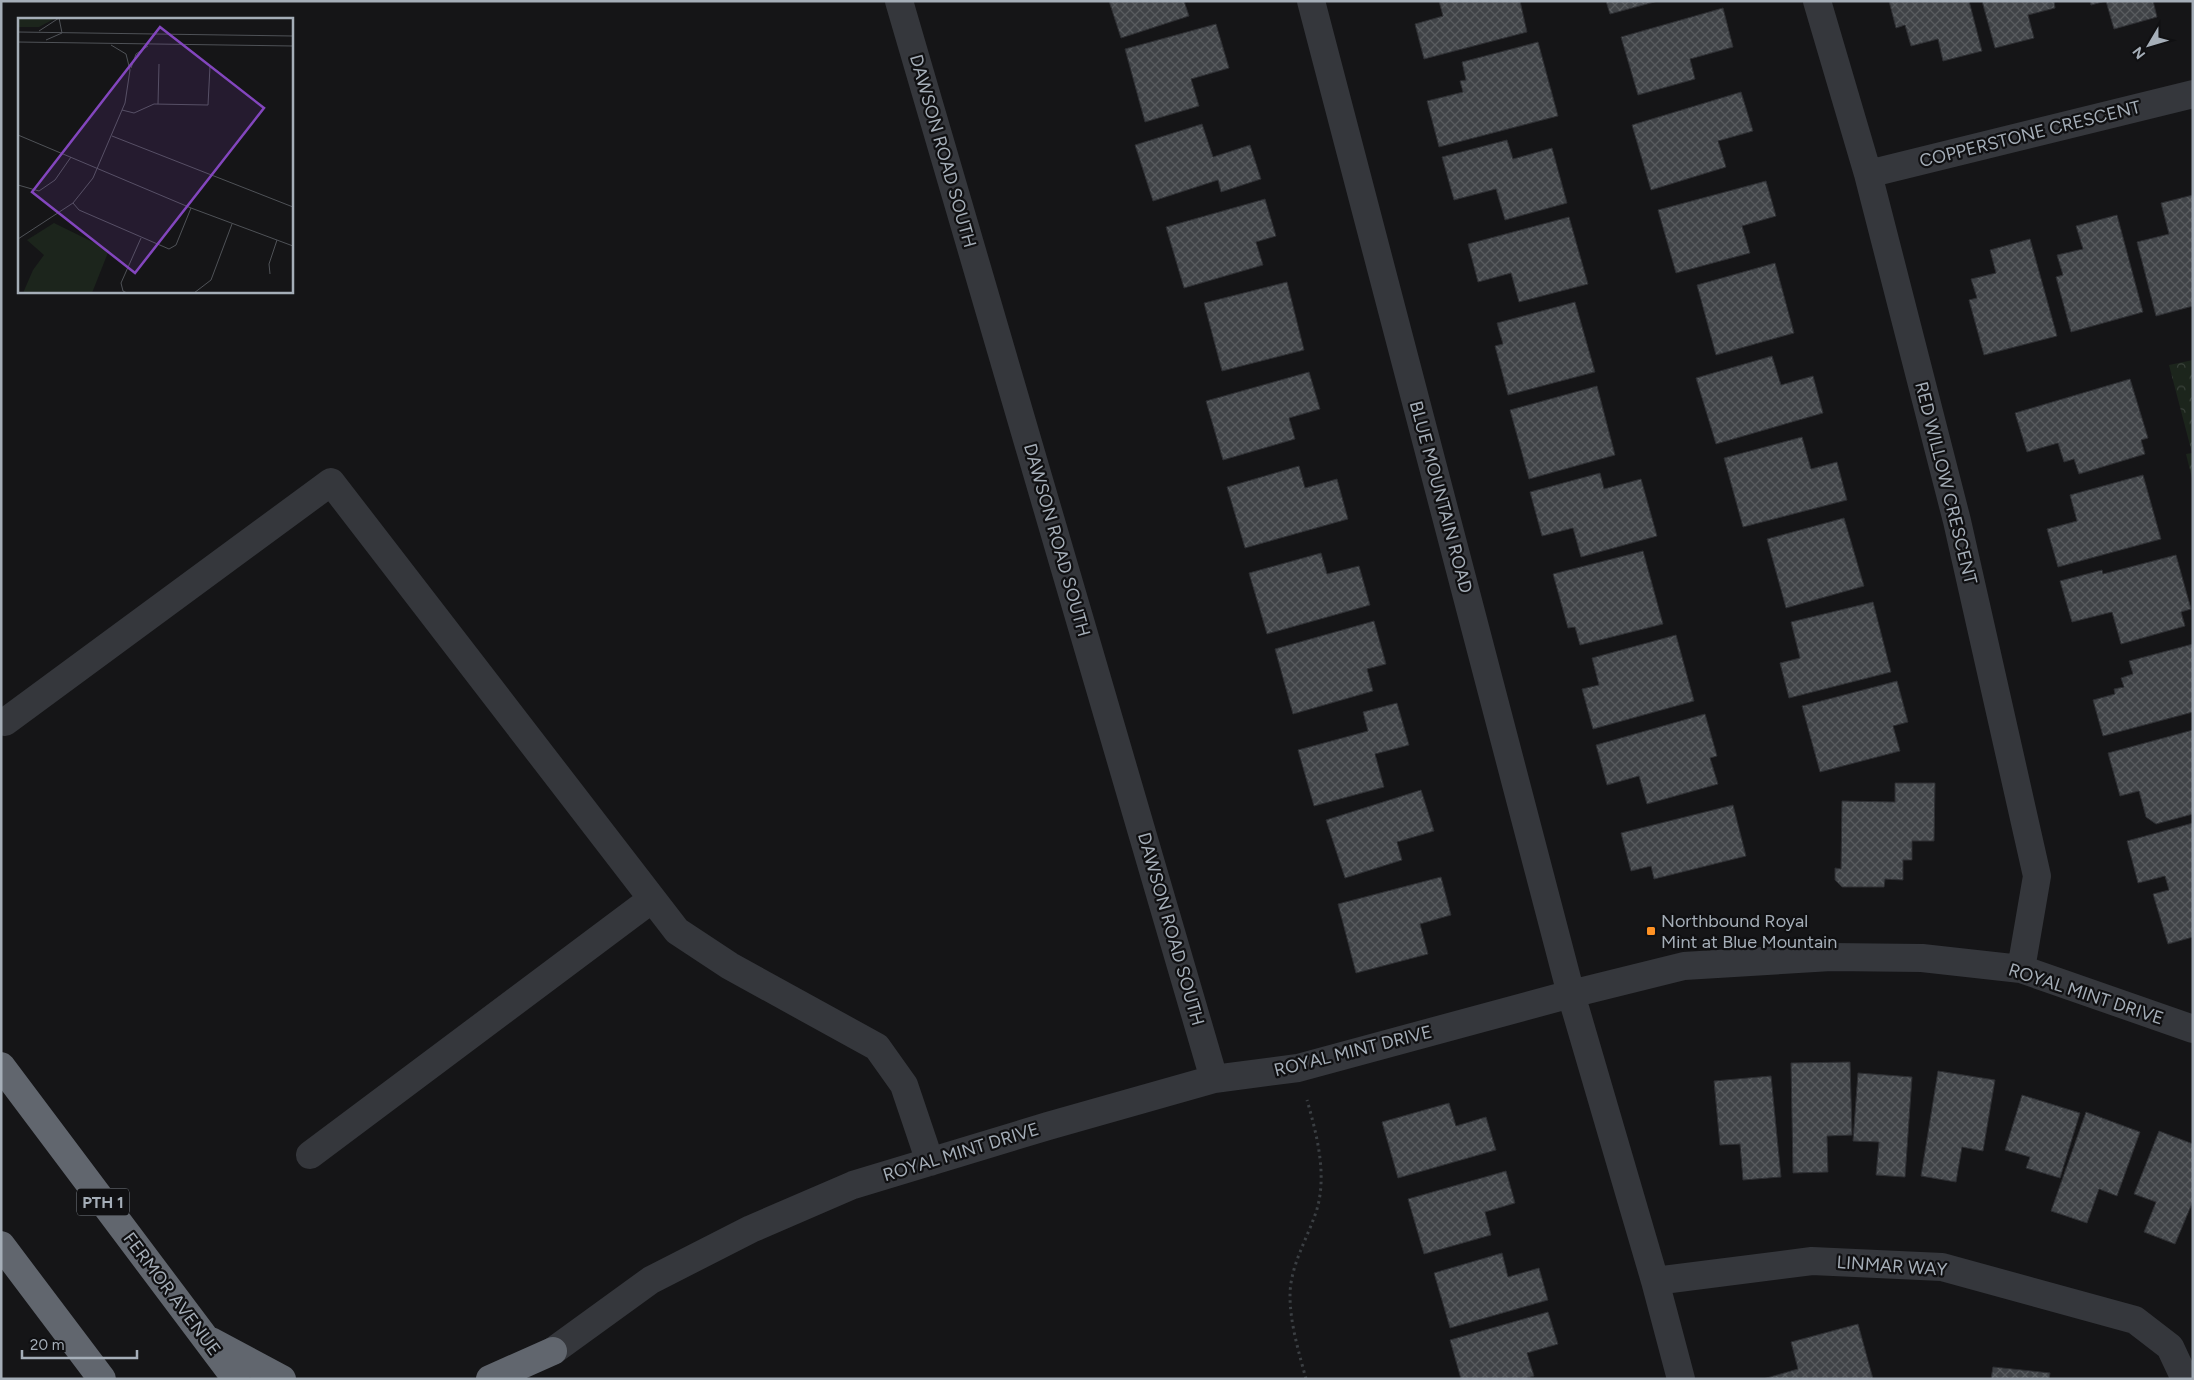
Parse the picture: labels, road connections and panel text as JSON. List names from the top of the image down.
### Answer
{
  "streets": {
    "highway": ["PTH 1", "FERMOR AVENUE"],
    "street": [
      "COPPERSTONE CRESCENT",
      "DAWSON ROAD SOUTH",
      "RED WILLOW CRESCENT",
      "BLUE MOUNTAIN ROAD",
      "ROYAL MINT DRIVE",
      "LINMAR WAY"
    ]
  },
  "crossings": [
    ["COPPERSTONE CRESCENT", "RED WILLOW CRESCENT"],
    ["DAWSON ROAD SOUTH", "ROYAL MINT DRIVE"],
    ["RED WILLOW CRESCENT", "ROYAL MINT DRIVE"],
    ["BLUE MOUNTAIN ROAD", "ROYAL MINT DRIVE"]
  ],
  "places": {
    "transit": ["Northbound Royal Mint at Blue Mountain"]
  },
  "scale_bar": "20 m",
  "north": "bottom left"
}
